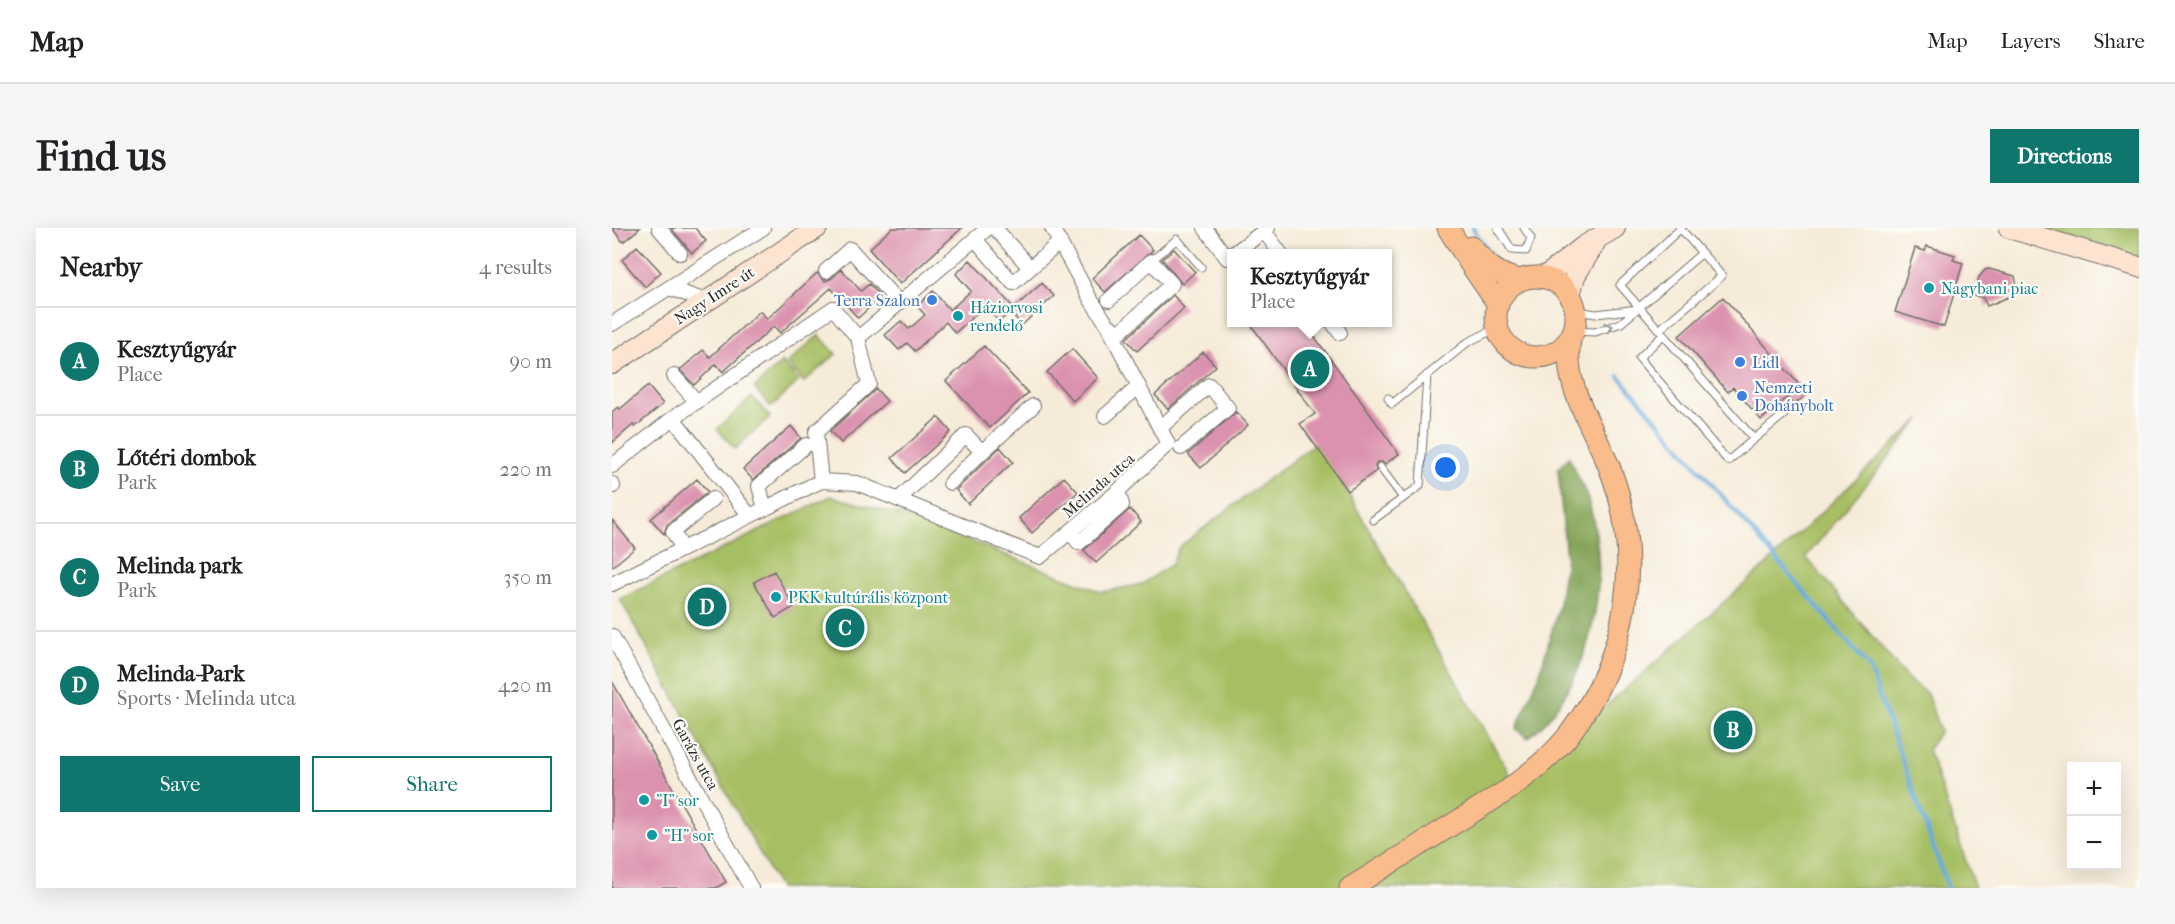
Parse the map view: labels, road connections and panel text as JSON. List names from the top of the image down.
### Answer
{
  "streets": {
    "main road": ["Nagy Imre út"],
    "street": ["Melinda utca", "Garázs utca"]
  },
  "places": [
    "Nagybani piac",
    "Terra Szalon",
    "Háziorvosi rendelő",
    "Lidl",
    "Nemzeti Dohánybolt",
    "PKK kultúrális központ",
    "\"I\" sor",
    "\"H\" sor"
  ],
  "page": {
    "header": "Map",
    "nav": ["Map", "Layers", "Share"],
    "buttons": [
      "Directions",
      ["Save", "Share"]
    ],
    "title": "Find us",
    "heading": ["Nearby", "4 results"],
    "popup": ["Kesztyűgyár", "Place"],
    "list": [
      {
        "mark": "A",
        "name": "Kesztyűgyár",
        "note": "Place",
        "value": "90 m"
      },
      {
        "mark": "B",
        "name": "Lőtéri dombok",
        "note": "Park",
        "value": "220 m"
      },
      {
        "mark": "C",
        "name": "Melinda park",
        "note": "Park",
        "value": "350 m"
      },
      {
        "mark": "D",
        "name": "Melinda-Park",
        "note": "Sports · Melinda utca",
        "value": "420 m"
      }
    ],
    "pins": [
      "A",
      "D",
      "C",
      "B"
    ],
    "map_buttons": ["+", "−"]
  }
}
